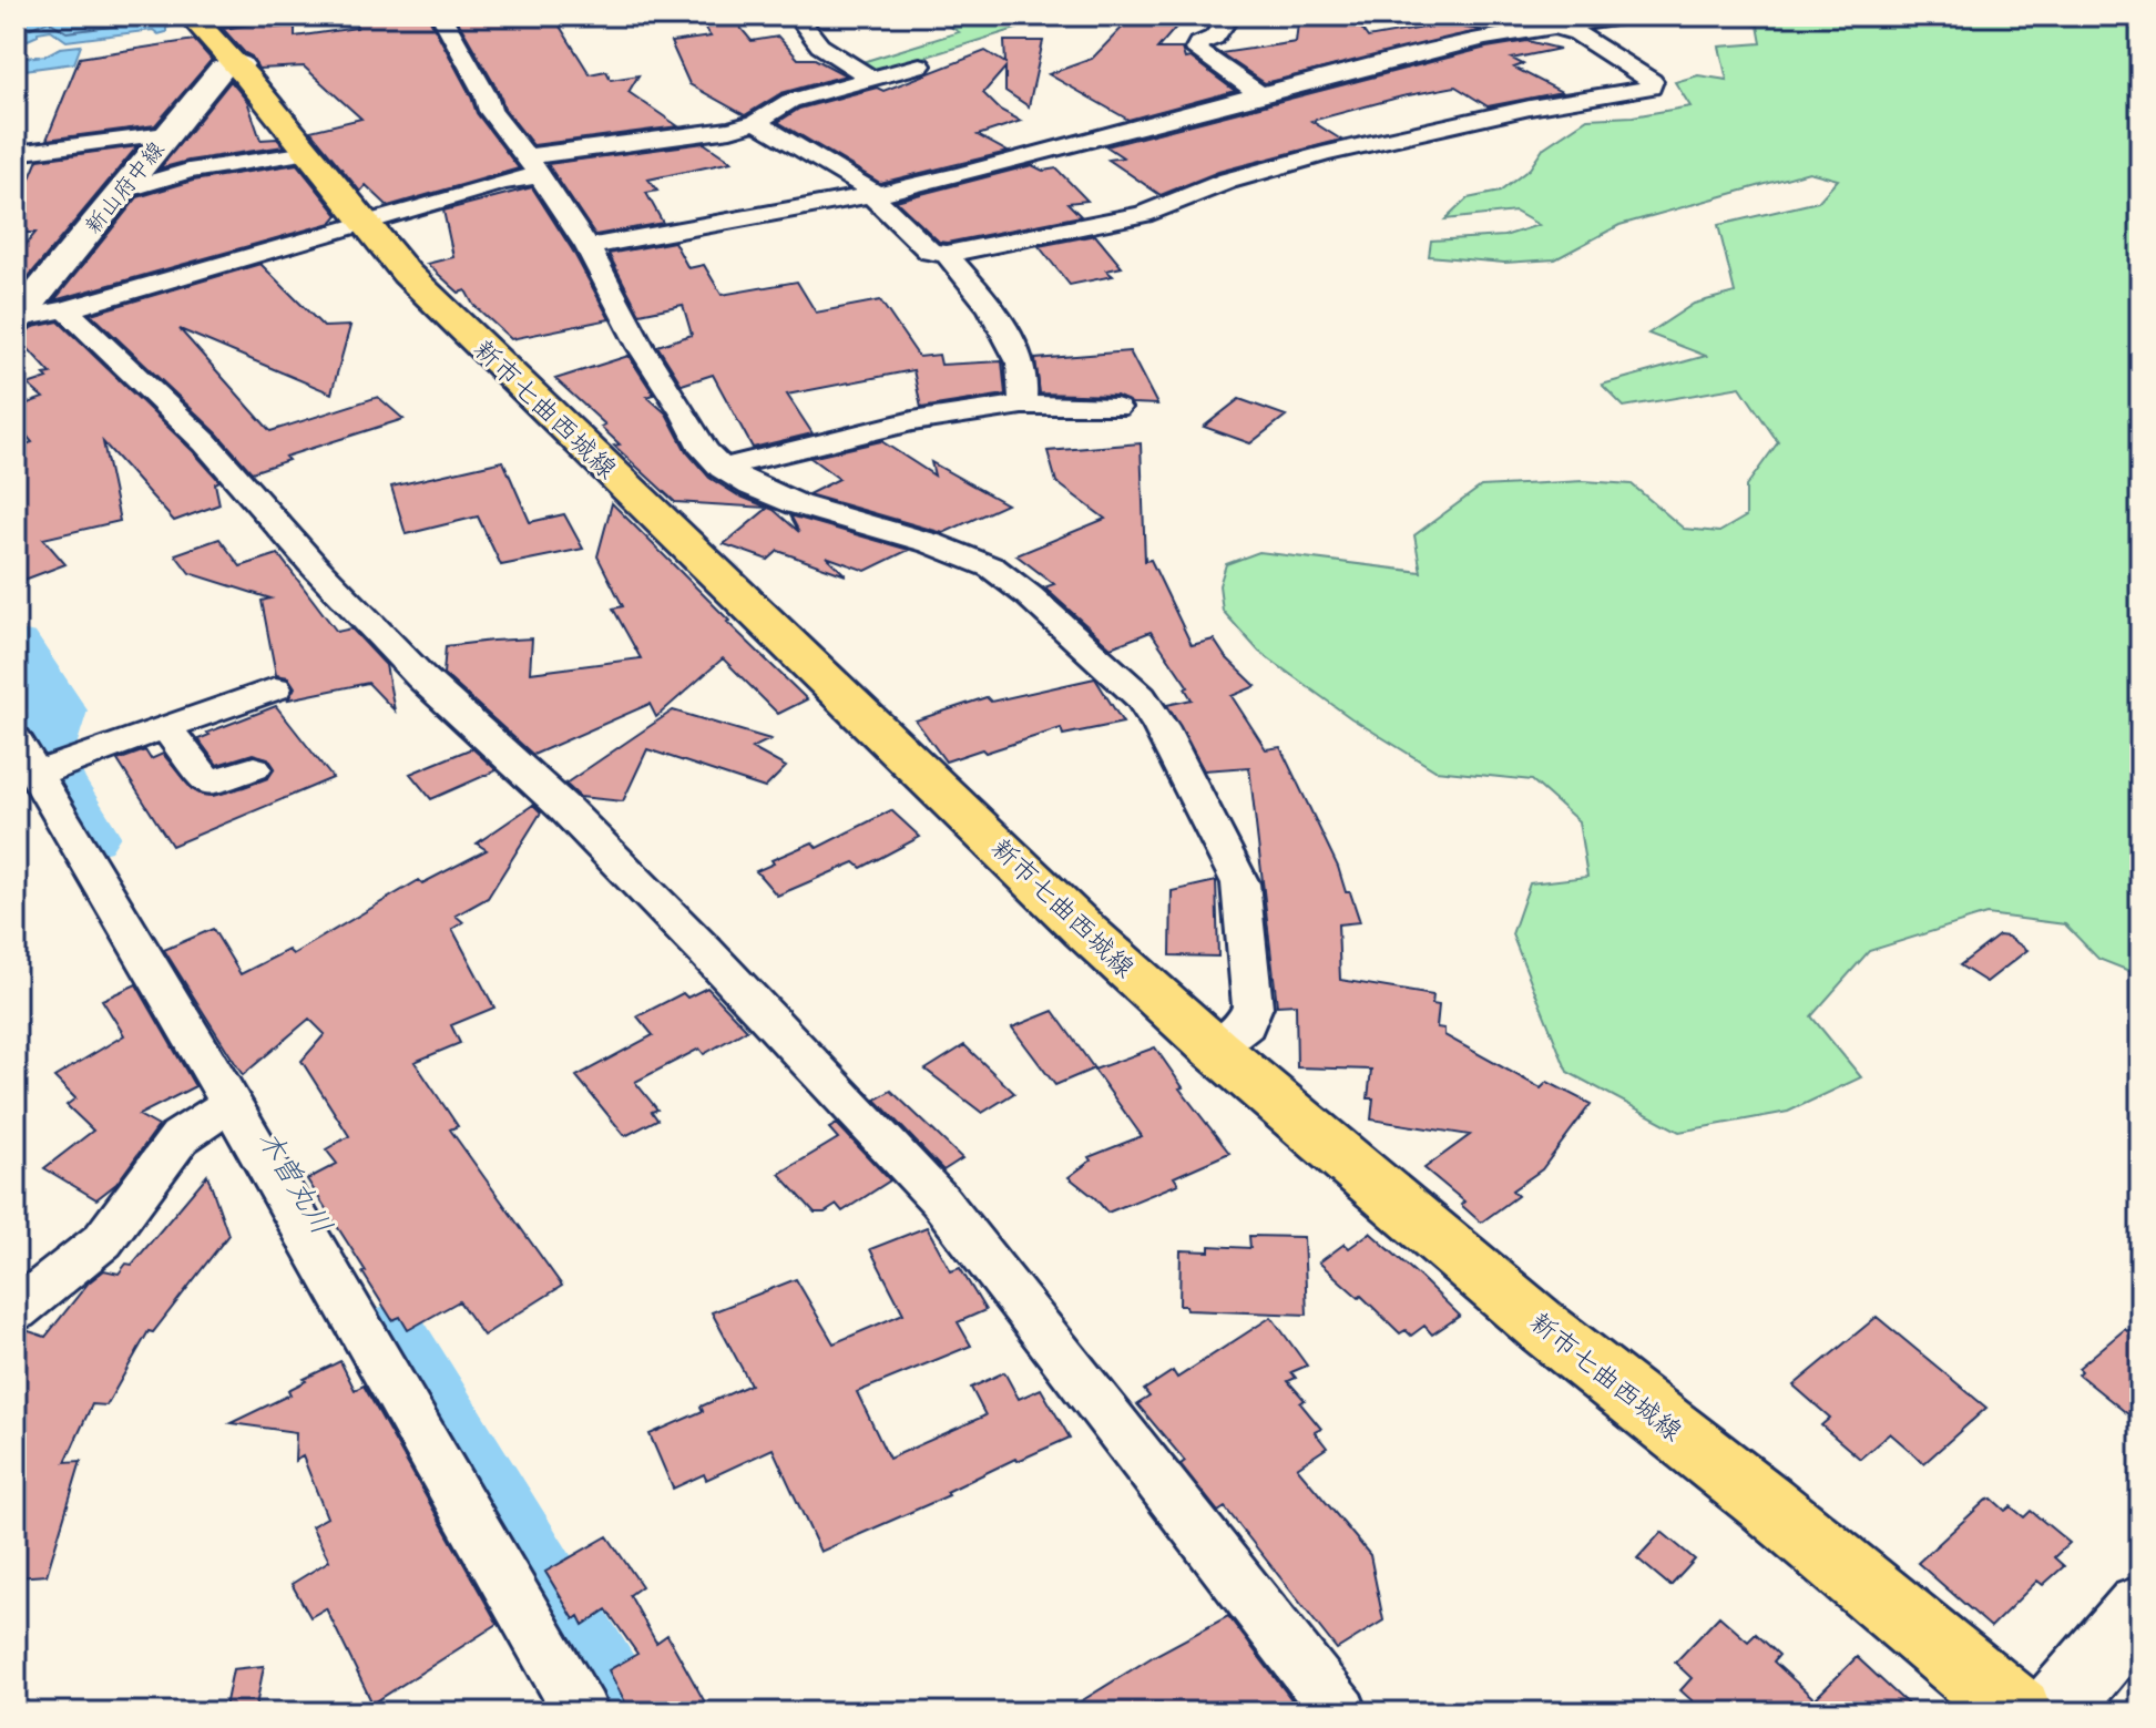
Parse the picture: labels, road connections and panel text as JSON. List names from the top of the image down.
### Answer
{
  "streets": {
    "main road": ["新山府中線", "新市七曲西城線"]
  },
  "crossings": [
    ["新山府中線", "新市七曲西城線"]
  ],
  "water": ["木曽丸川"]
}
